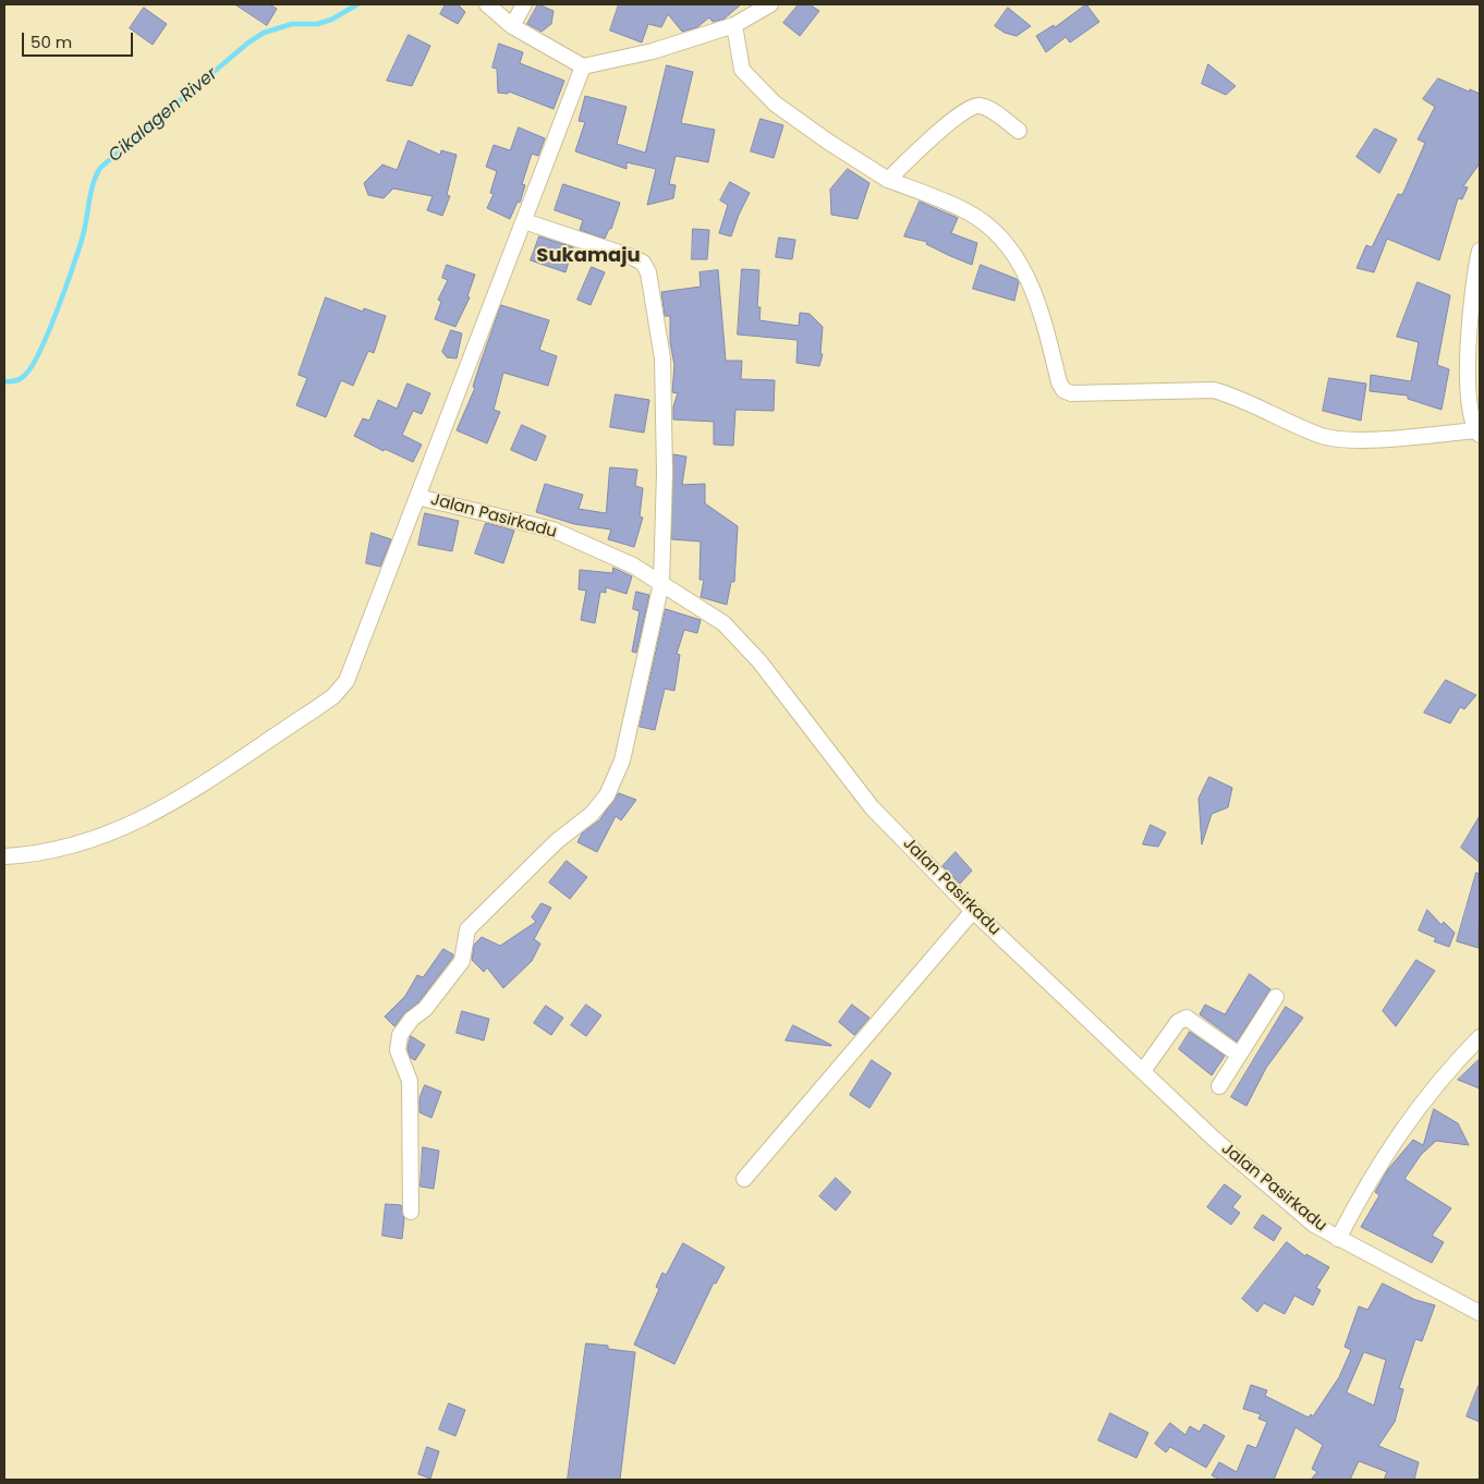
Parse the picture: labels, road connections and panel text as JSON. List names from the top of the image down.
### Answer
{
  "streets": {
    "street": ["Jalan Pasirkadu"]
  },
  "districts": ["Sukamaju"],
  "water": ["Cikalagen River"],
  "scale_bar": "50 m"
}
